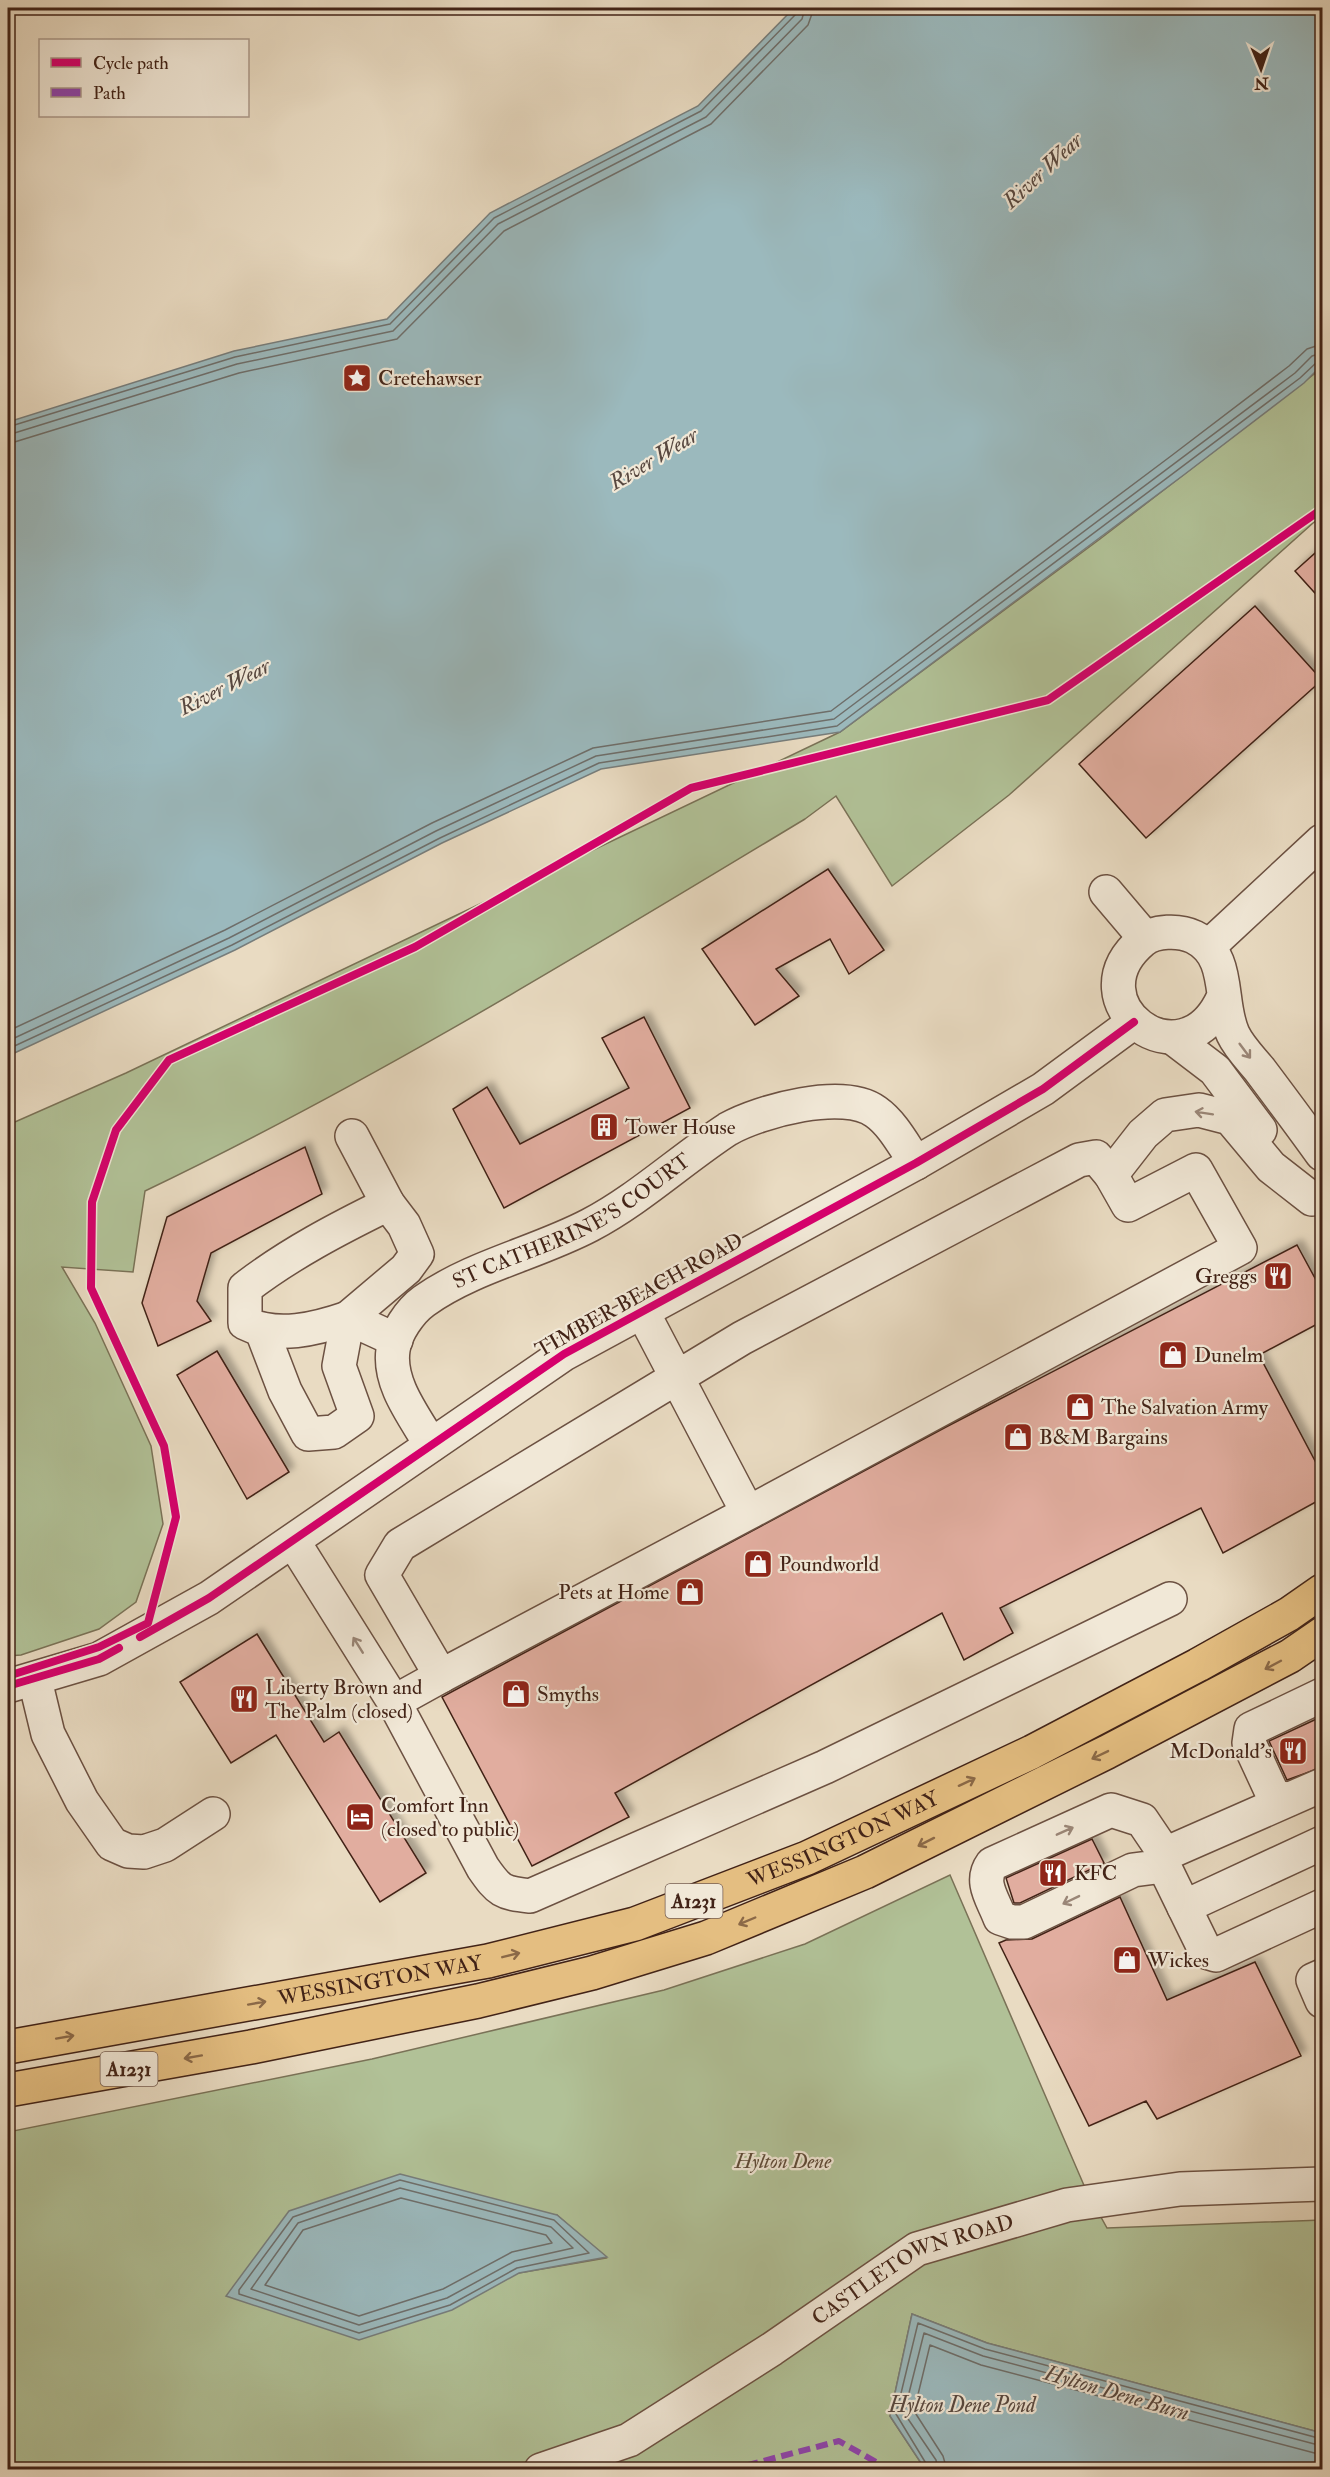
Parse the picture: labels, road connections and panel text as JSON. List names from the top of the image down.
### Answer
{
  "streets": {
    "highway": ["WESSINGTON WAY", "A1231"],
    "street": ["ST CATHERINE'S COURT", "TIMBER BEACH ROAD", "CASTLETOWN ROAD"]
  },
  "crossings": [
    ["ST CATHERINE'S COURT", "TIMBER BEACH ROAD"]
  ],
  "water": ["River Wear", "Hylton Dene Burn", "Hylton Dene Pond"],
  "parks": ["Hylton Dene"],
  "places": {
    "place": ["Cretehawser"],
    "building": ["Tower House"],
    "restaurant": [
      "Greggs",
      "Liberty Brown and The Palm (closed)",
      "McDonald's",
      "KFC"
    ],
    "shop": [
      "Dunelm",
      "The Salvation Army",
      "B&M Bargains",
      "Poundworld",
      "Pets at Home",
      "Smyths",
      "Wickes"
    ],
    "hotel": ["Comfort Inn (closed to public)"]
  },
  "legend": ["Cycle path", "Path"],
  "north": "bottom"
}
